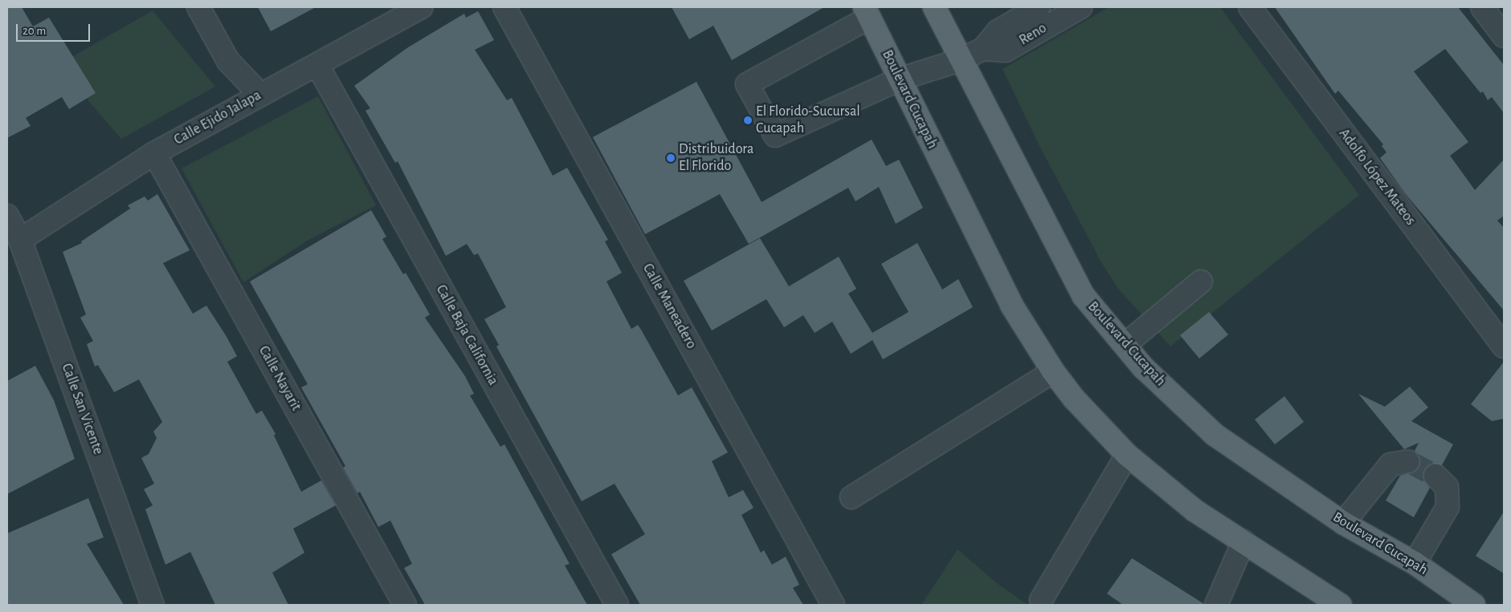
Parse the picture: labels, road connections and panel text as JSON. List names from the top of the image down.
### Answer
{
  "streets": {
    "main road": ["Boulevard Cucapah"],
    "street": [
      "Reno",
      "Calle Ejido Jalapa",
      "Adolfo López Mateos",
      "Calle Maneadero",
      "Calle Baja California",
      "Calle Nayarit",
      "Calle San Vicente"
    ]
  },
  "crossings": [
    ["Reno", "Boulevard Cucapah"],
    ["Calle Ejido Jalapa", "Calle Baja California"],
    ["Calle Ejido Jalapa", "Calle Nayarit"],
    ["Calle Ejido Jalapa", "Calle San Vicente"]
  ],
  "places": ["El Florido-Sucursal Cucapah", "Distribuidora El Florido"],
  "scale_bar": "20 m"
}
